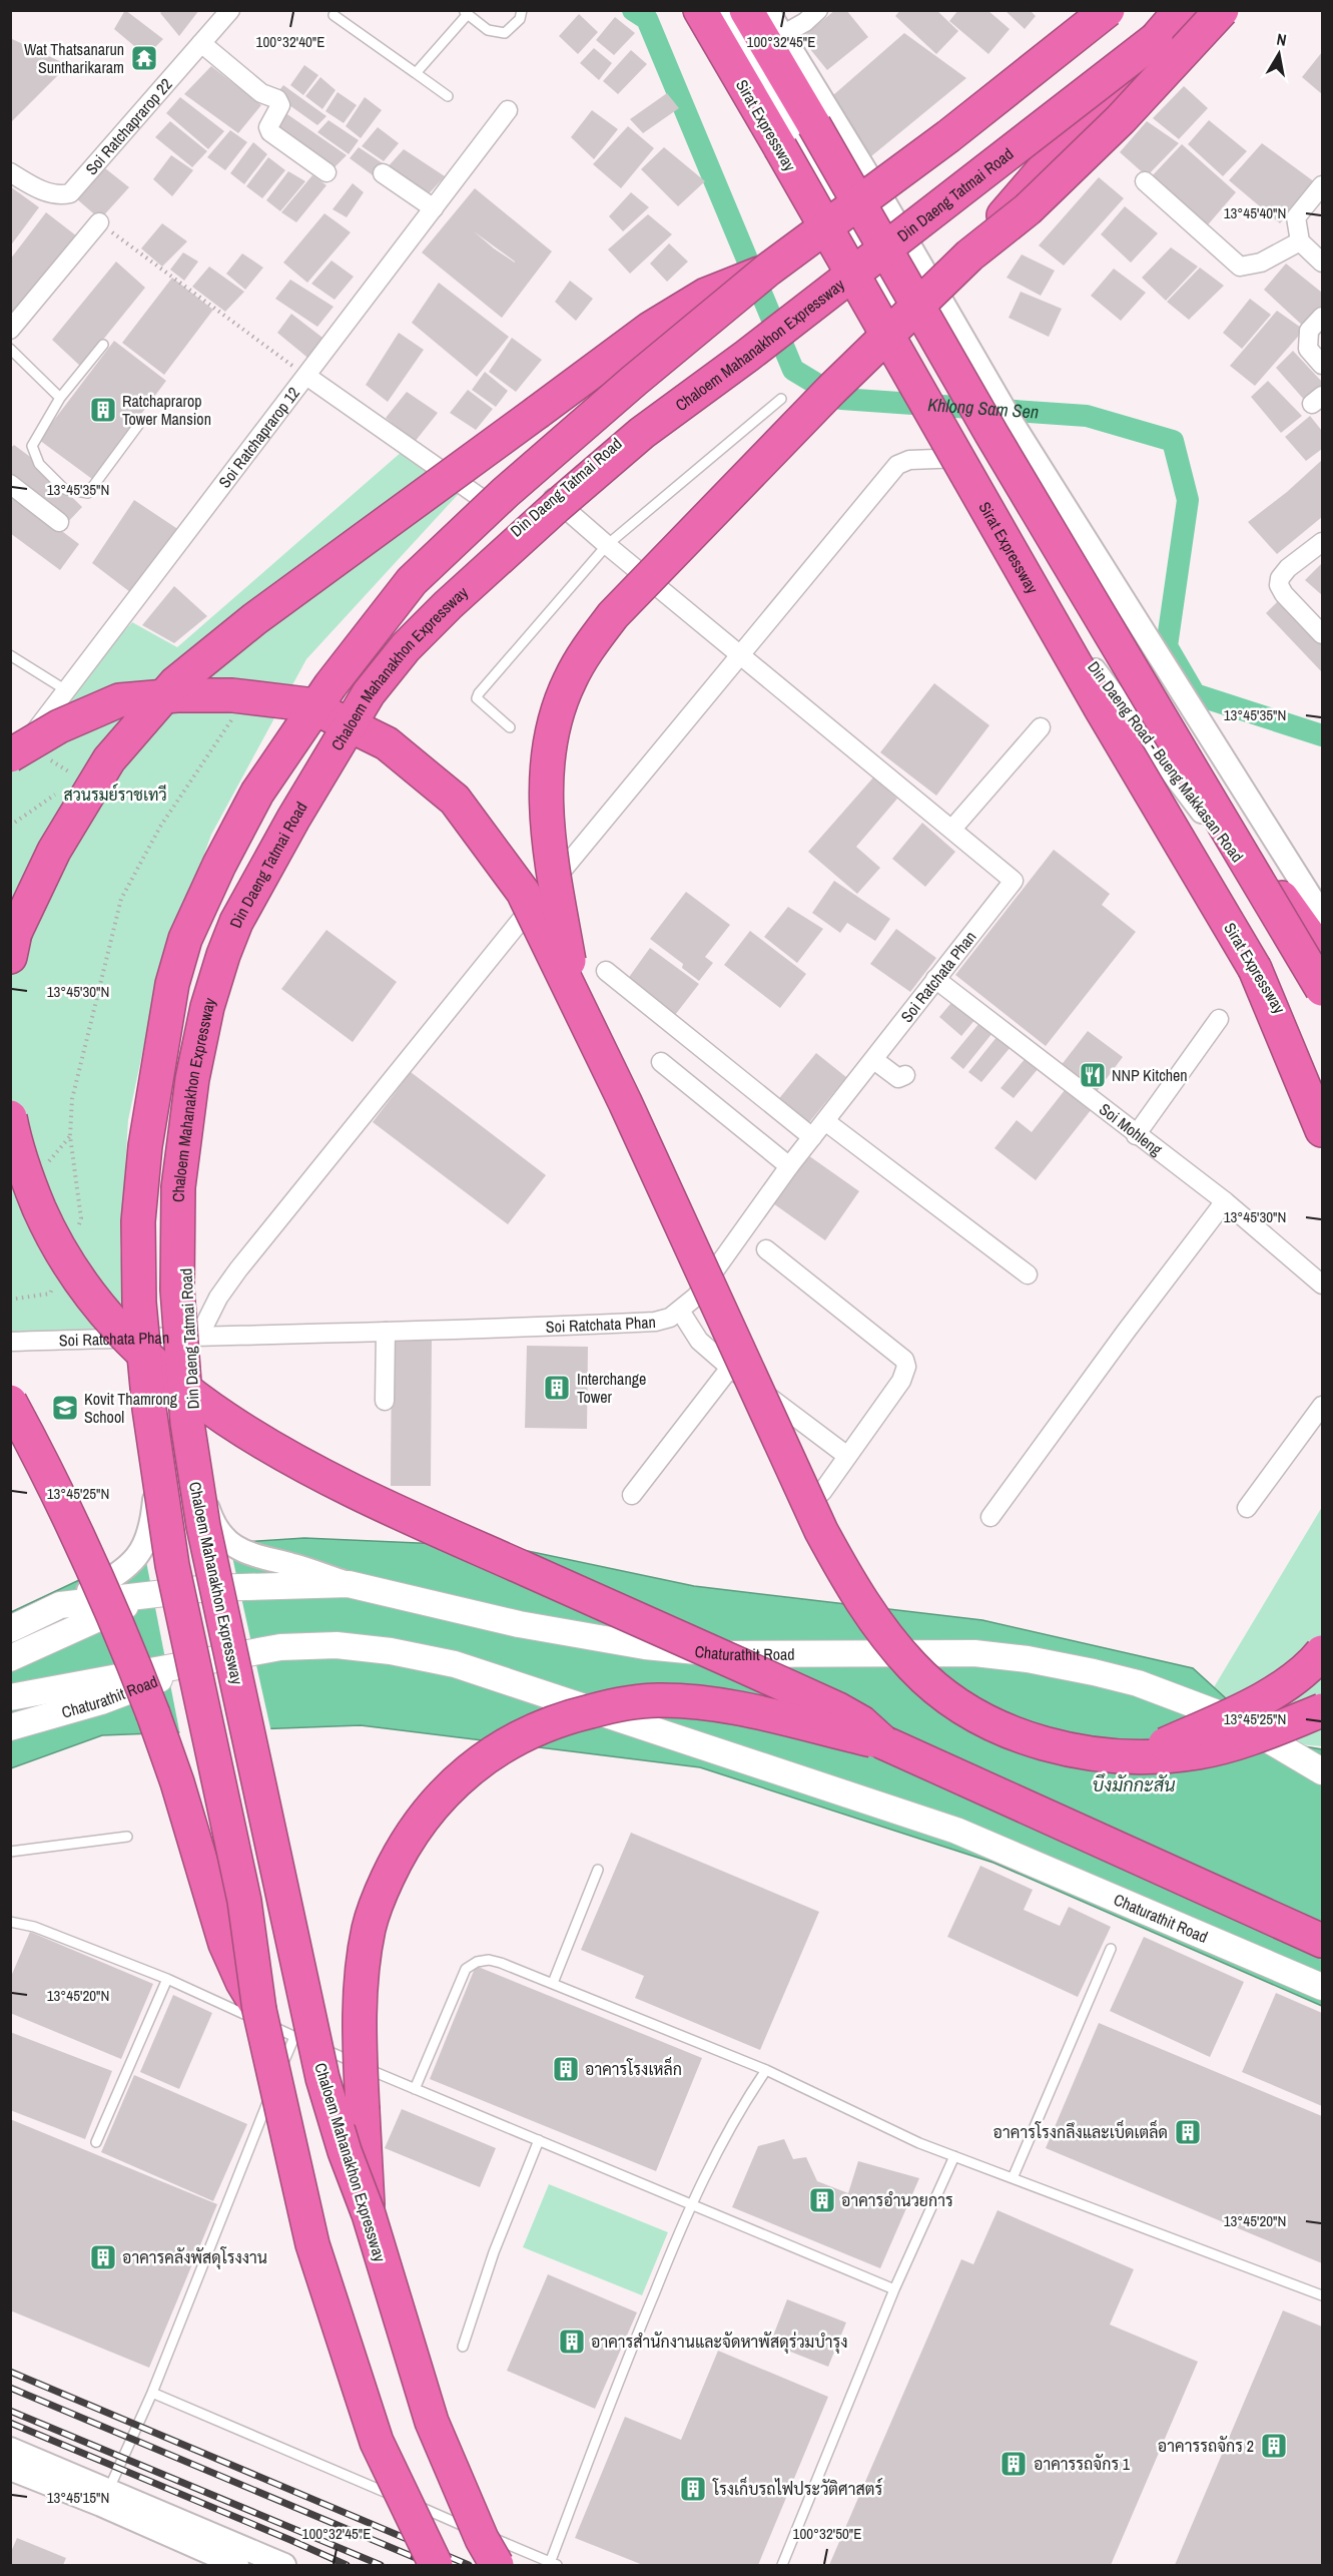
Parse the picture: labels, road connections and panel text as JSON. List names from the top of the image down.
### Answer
{
  "streets": {
    "highway": ["Sirat Expressway", "Chaloem Mahanakhon Expressway"],
    "main road": ["Chaturathit Road"],
    "street": [
      "Soi Ratchaprarop 22",
      "Din Daeng Tatmai Road",
      "Soi Ratchaprarop 12",
      "Din Daeng Road - Bueng Makkasan Road",
      "Soi Ratchata Phan",
      "Soi Mohleng"
    ]
  },
  "crossings": [
    ["Din Daeng Tatmai Road", "Din Daeng Road - Bueng Makkasan Road"],
    ["Din Daeng Tatmai Road", "Soi Ratchata Phan"],
    ["Din Daeng Tatmai Road", "Chaturathit Road"],
    ["Soi Ratchata Phan", "Soi Mohleng"]
  ],
  "water": ["Khlong Sam Sen", "บึงมักกะสัน"],
  "parks": ["สวนรมย์ราชเทวี"],
  "places": {
    "temple": ["Wat Thatsanarun Suntharikaram"],
    "building": [
      "Ratchaprarop Tower Mansion",
      "Interchange Tower",
      "อาคารโรงเหล็ก",
      "อาคารโรงกลึงและเบ็ดเตล็ด",
      "อาคารอำนวยการ",
      "อาคารคลังพัสดุโรงงาน",
      "อาคารสำนักงานและจัดหาพัสดุร่วมบำรุง",
      "อาคารรถจักร 2",
      "อาคารรถจักร 1",
      "โรงเก็บรถไฟประวัติศาสตร์"
    ],
    "restaurant": ["NNP Kitchen"],
    "school or university": ["Kovit Thamrong School"]
  },
  "north": "top",
  "coordinates": [
    "100°32'40\"E",
    "100°32'45\"E",
    "13°45'40\"N",
    "13°45'35\"N",
    "13°45'30\"N",
    "13°45'25\"N",
    "13°45'20\"N",
    "13°45'15\"N",
    "100°32'50\"E"
  ]
}
